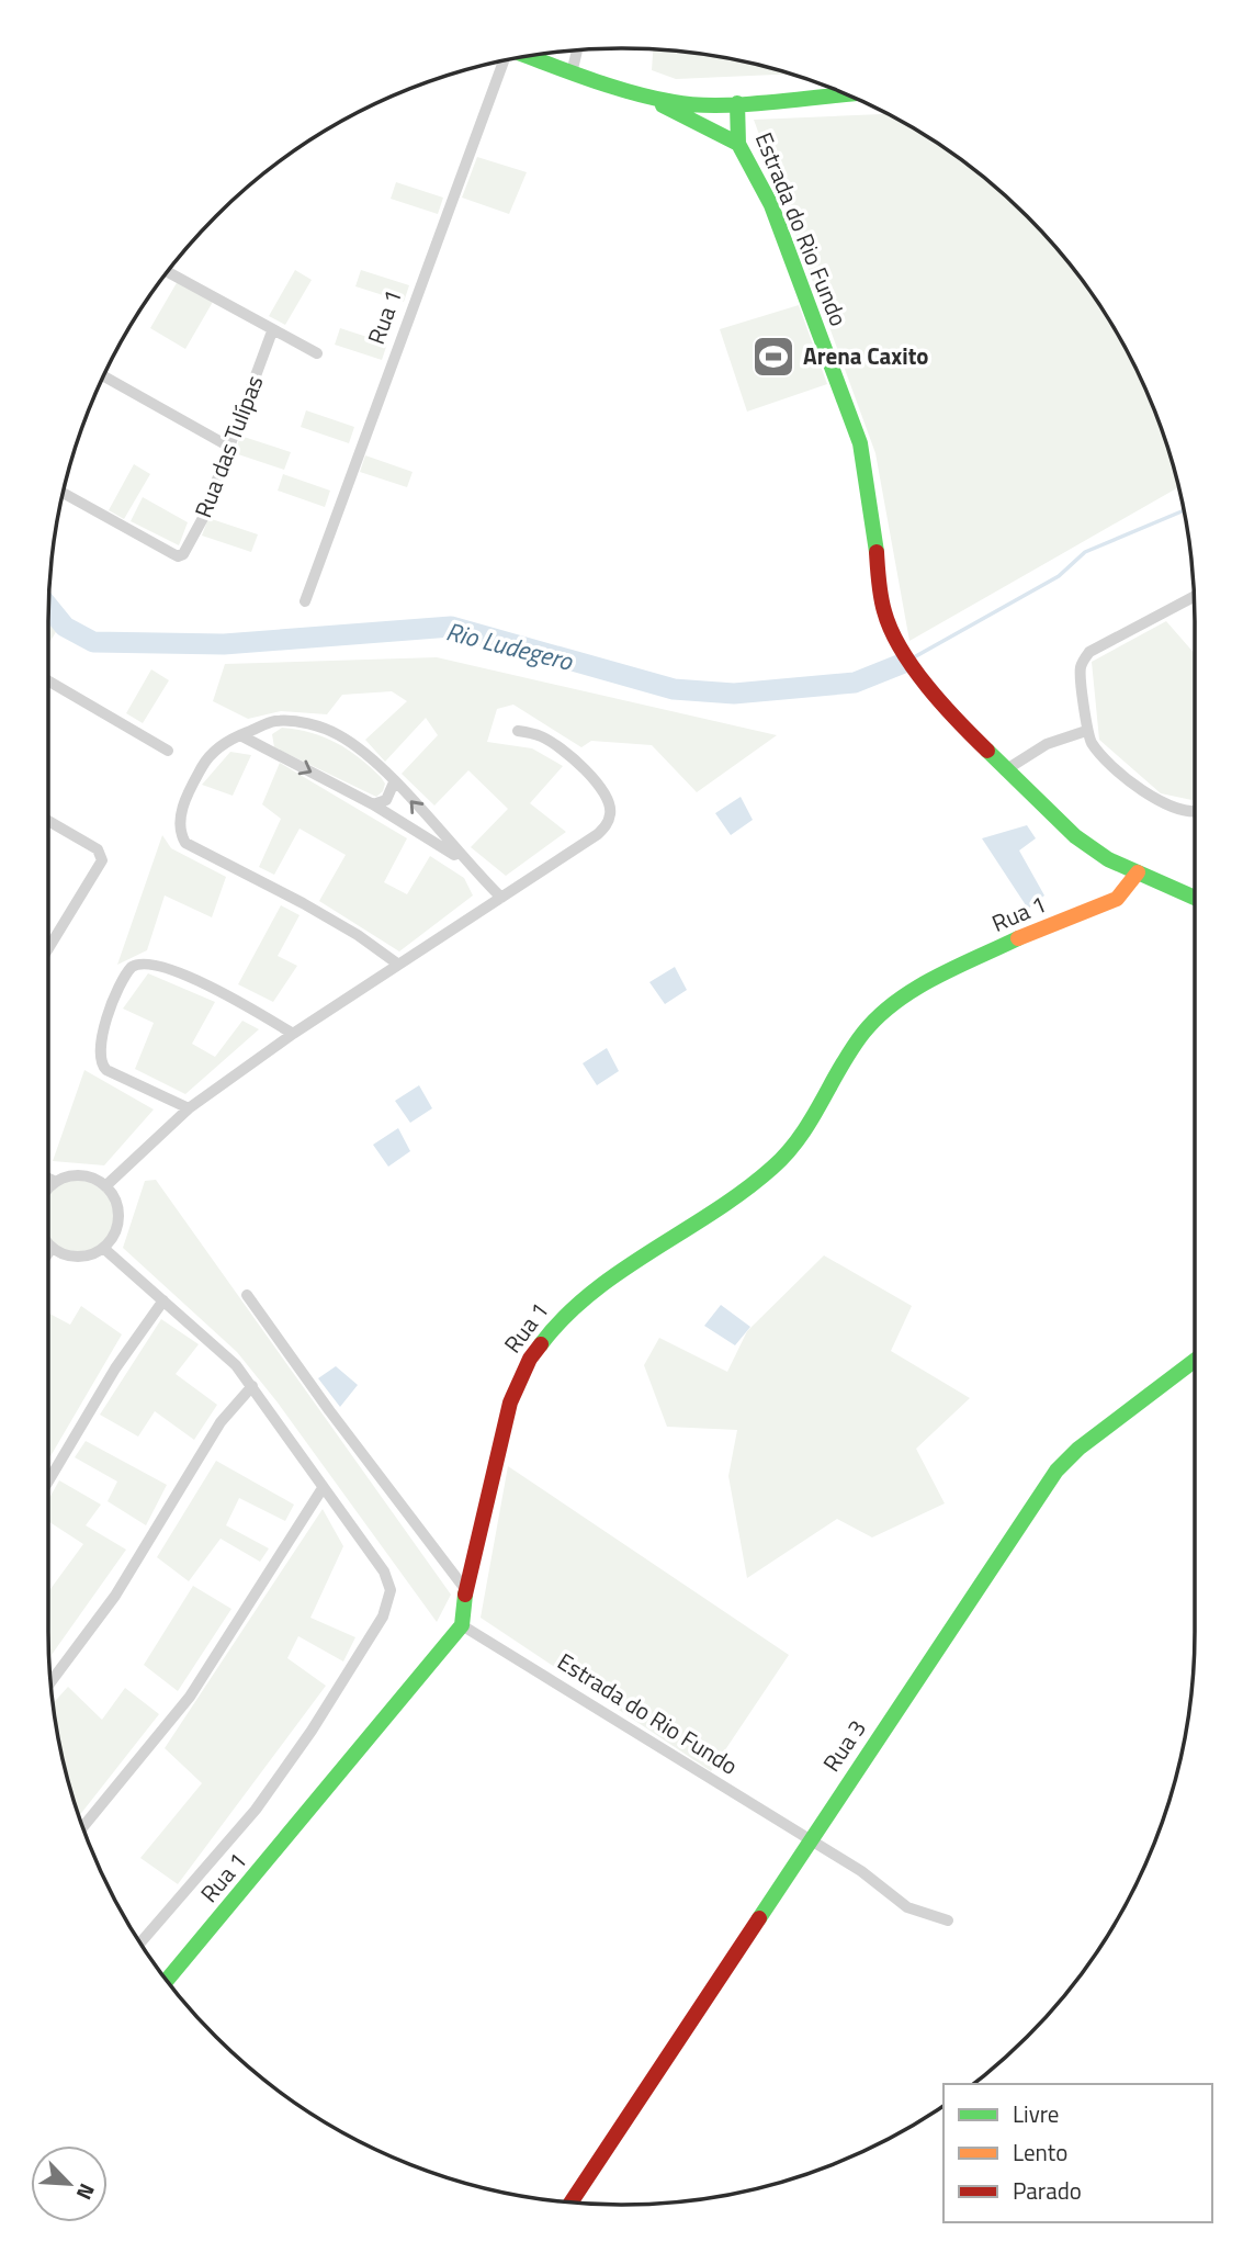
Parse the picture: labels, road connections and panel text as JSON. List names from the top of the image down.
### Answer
{
  "streets": {
    "street": [
      "Estrada do Rio Fundo",
      "Rua 1",
      "Rua das Tulípas",
      "Rua 3"
    ]
  },
  "crossings": [
    ["Estrada do Rio Fundo", "Rua 1"],
    ["Estrada do Rio Fundo", "Rua 3"]
  ],
  "water": ["Rio Ludegero"],
  "places": {
    "sports": ["Arena Caxito"]
  },
  "legend": ["Livre", "Lento", "Parado"],
  "north": "bottom right"
}
